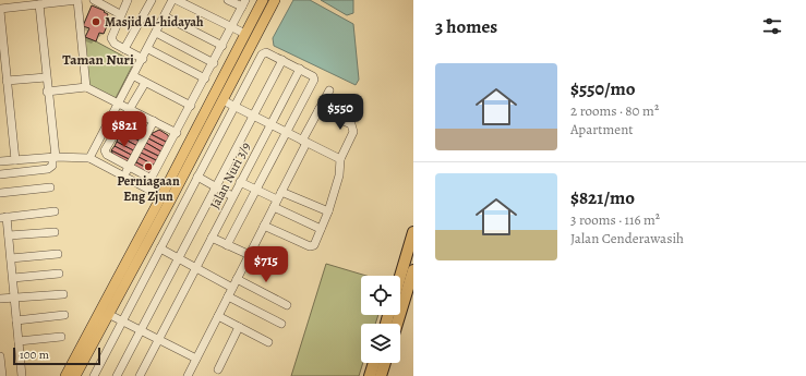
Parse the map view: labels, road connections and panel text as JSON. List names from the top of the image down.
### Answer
{
  "streets": {
    "street": ["Jalan Nuri 3/9"]
  },
  "districts": ["Taman Nuri"],
  "places": ["Masjid Al-hidayah", "Perniagaan Eng Zjun"],
  "scale_bar": "100 m",
  "page": {
    "heading": "3 homes",
    "list": [
      {
        "name": "$550/mo",
        "note": "2 rooms · 80 m² · Apartment"
      },
      {
        "name": "$821/mo",
        "note": "3 rooms · 116 m² · Jalan Cenderawasih"
      }
    ],
    "price": ["$550", "$821", "$715"],
    "scale": "100 m"
  }
}
